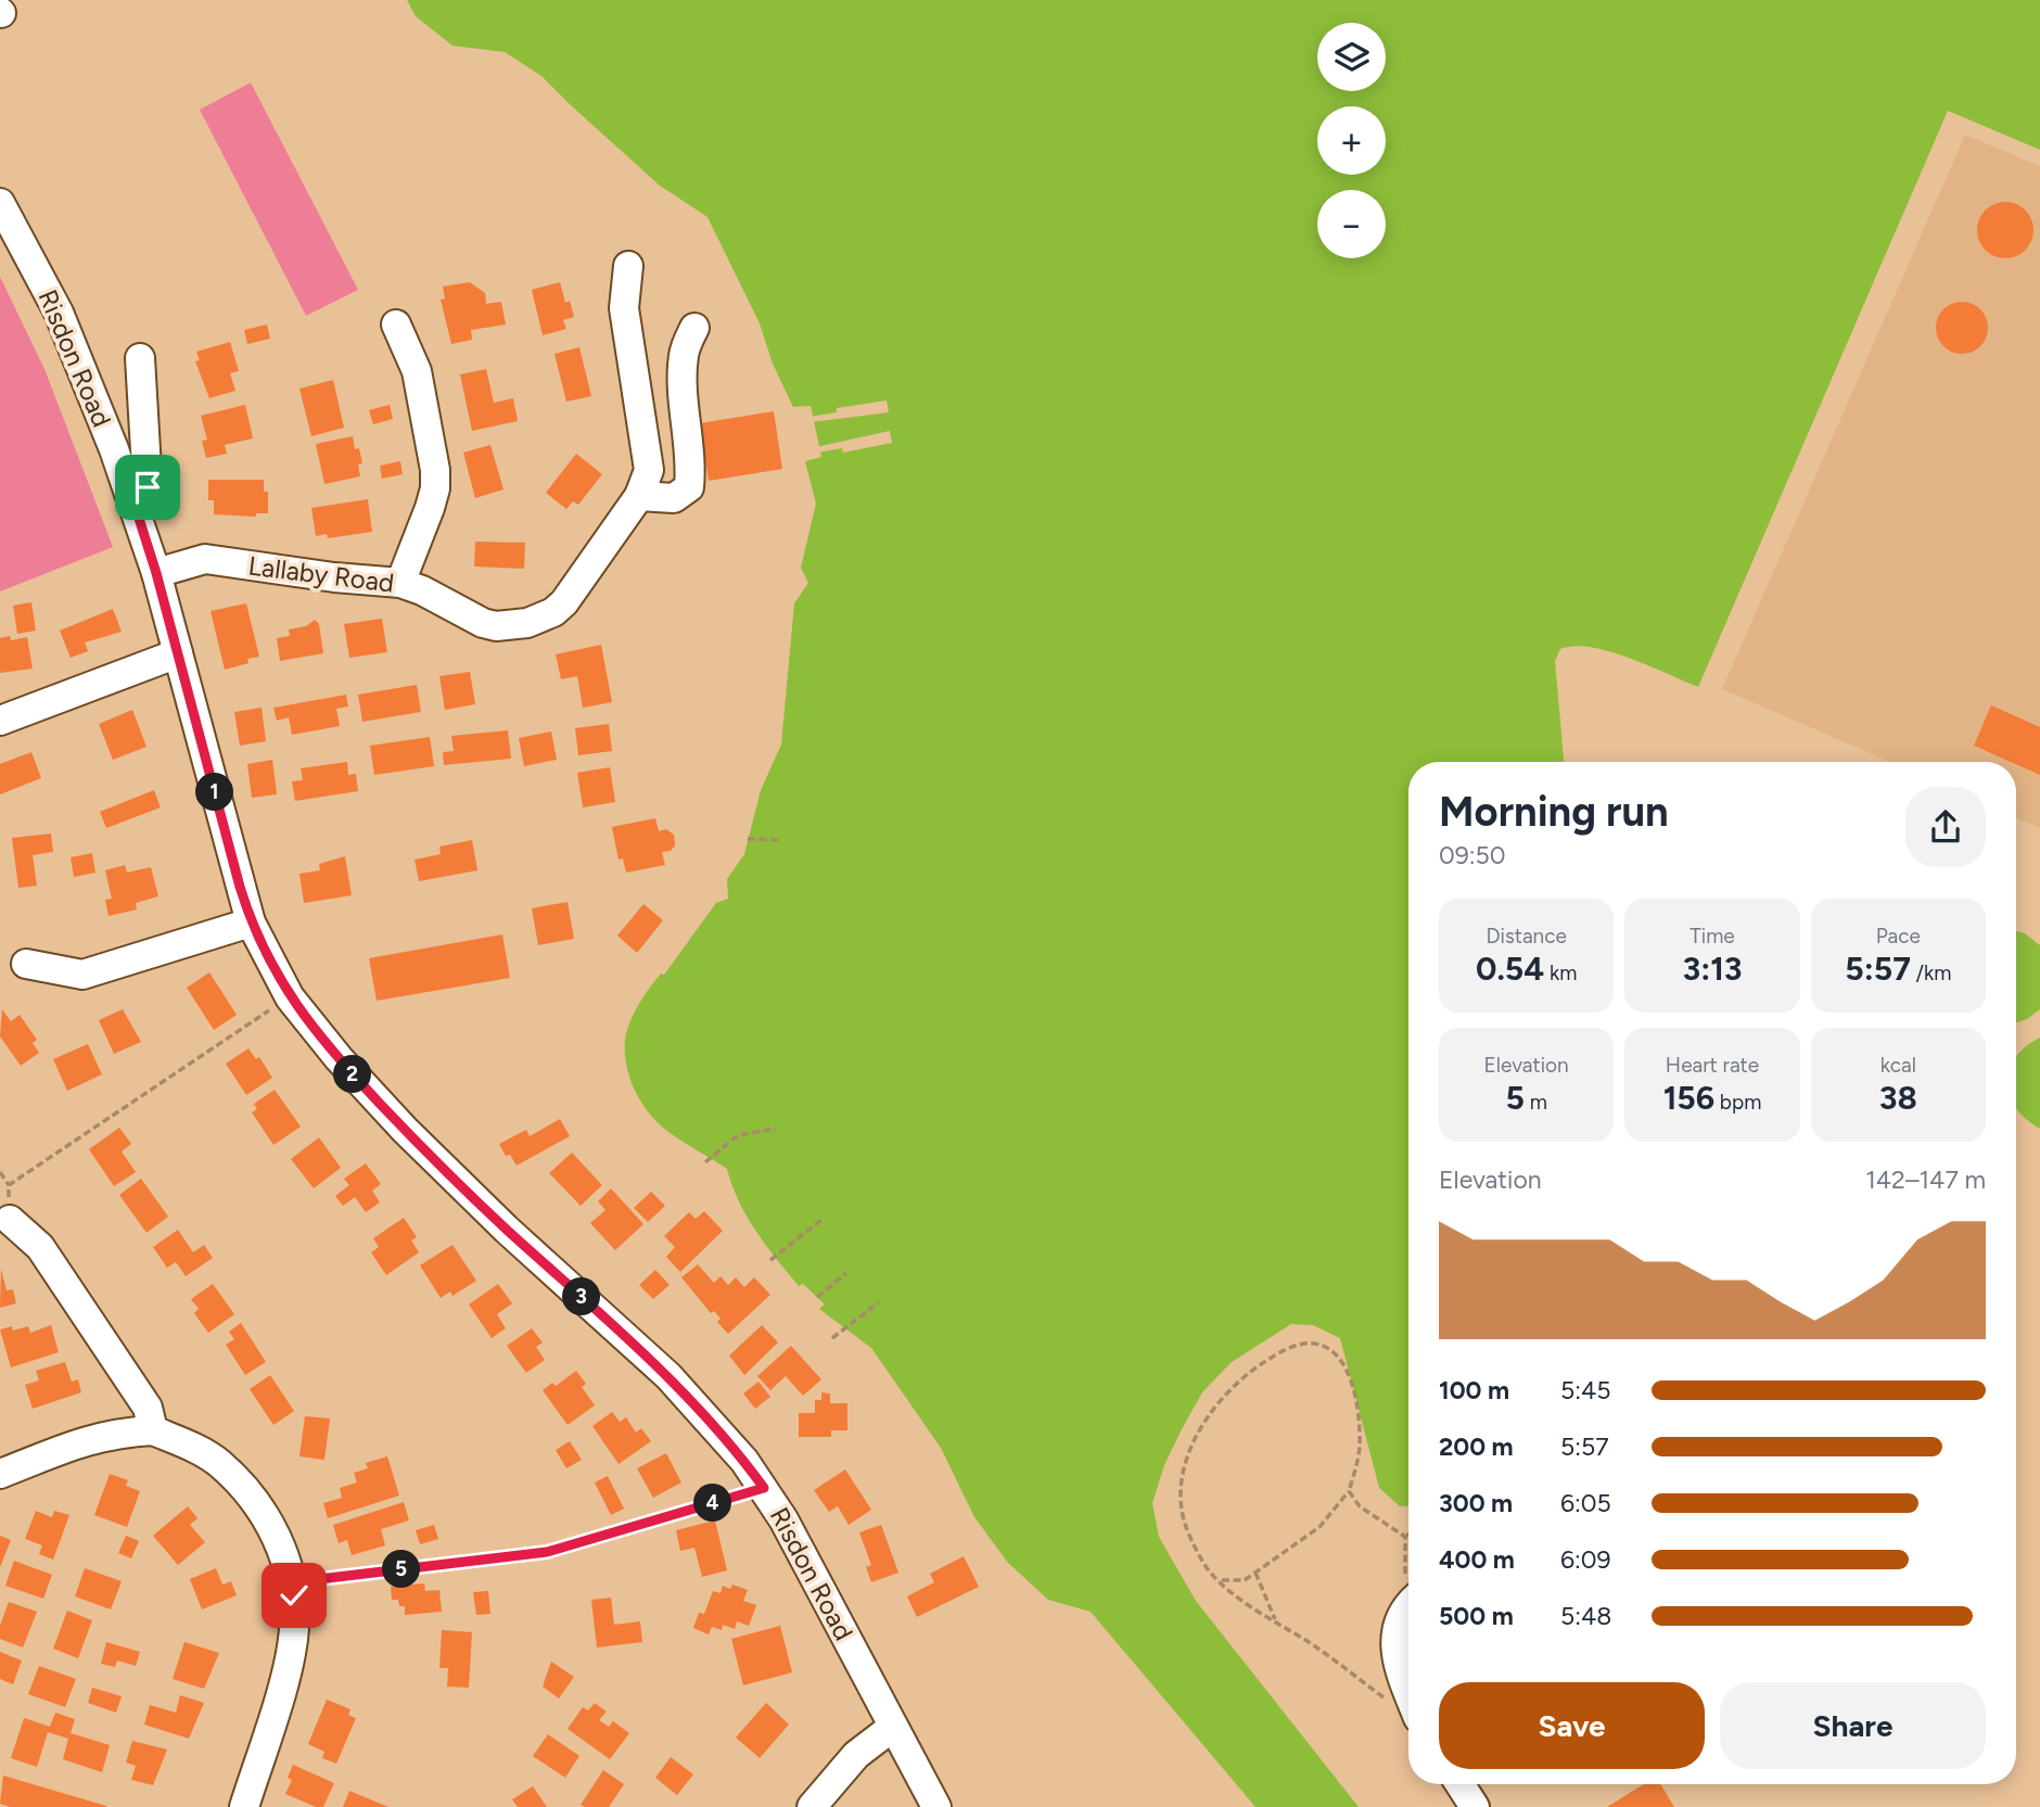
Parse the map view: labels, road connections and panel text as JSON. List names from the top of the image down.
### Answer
{
  "streets": {
    "street": ["Risdon Road", "Lallaby Road"]
  },
  "crossings": [
    ["Risdon Road", "Lallaby Road"]
  ],
  "page": {
    "map_buttons": ["+", "−"],
    "heading": ["Morning run", "09:50"],
    "pins": [
      "1",
      "2",
      "3",
      "4",
      "5"
    ],
    "stats": [
      ["Distance", "0.54 km"],
      ["Time", "3:13"],
      ["Pace", "5:57 /km"],
      ["Elevation", "5 m"],
      ["Heart rate", "156 bpm"],
      ["kcal", "38"]
    ],
    "chart": ["Elevation", "142–147 m"],
    "list": [
      {
        "name": "100 m",
        "note": "5:45"
      },
      {
        "name": "200 m",
        "note": "5:57"
      },
      {
        "name": "300 m",
        "note": "6:05"
      },
      {
        "name": "400 m",
        "note": "6:09"
      },
      {
        "name": "500 m",
        "note": "5:48"
      }
    ],
    "buttons": ["Save", "Share"]
  }
}
